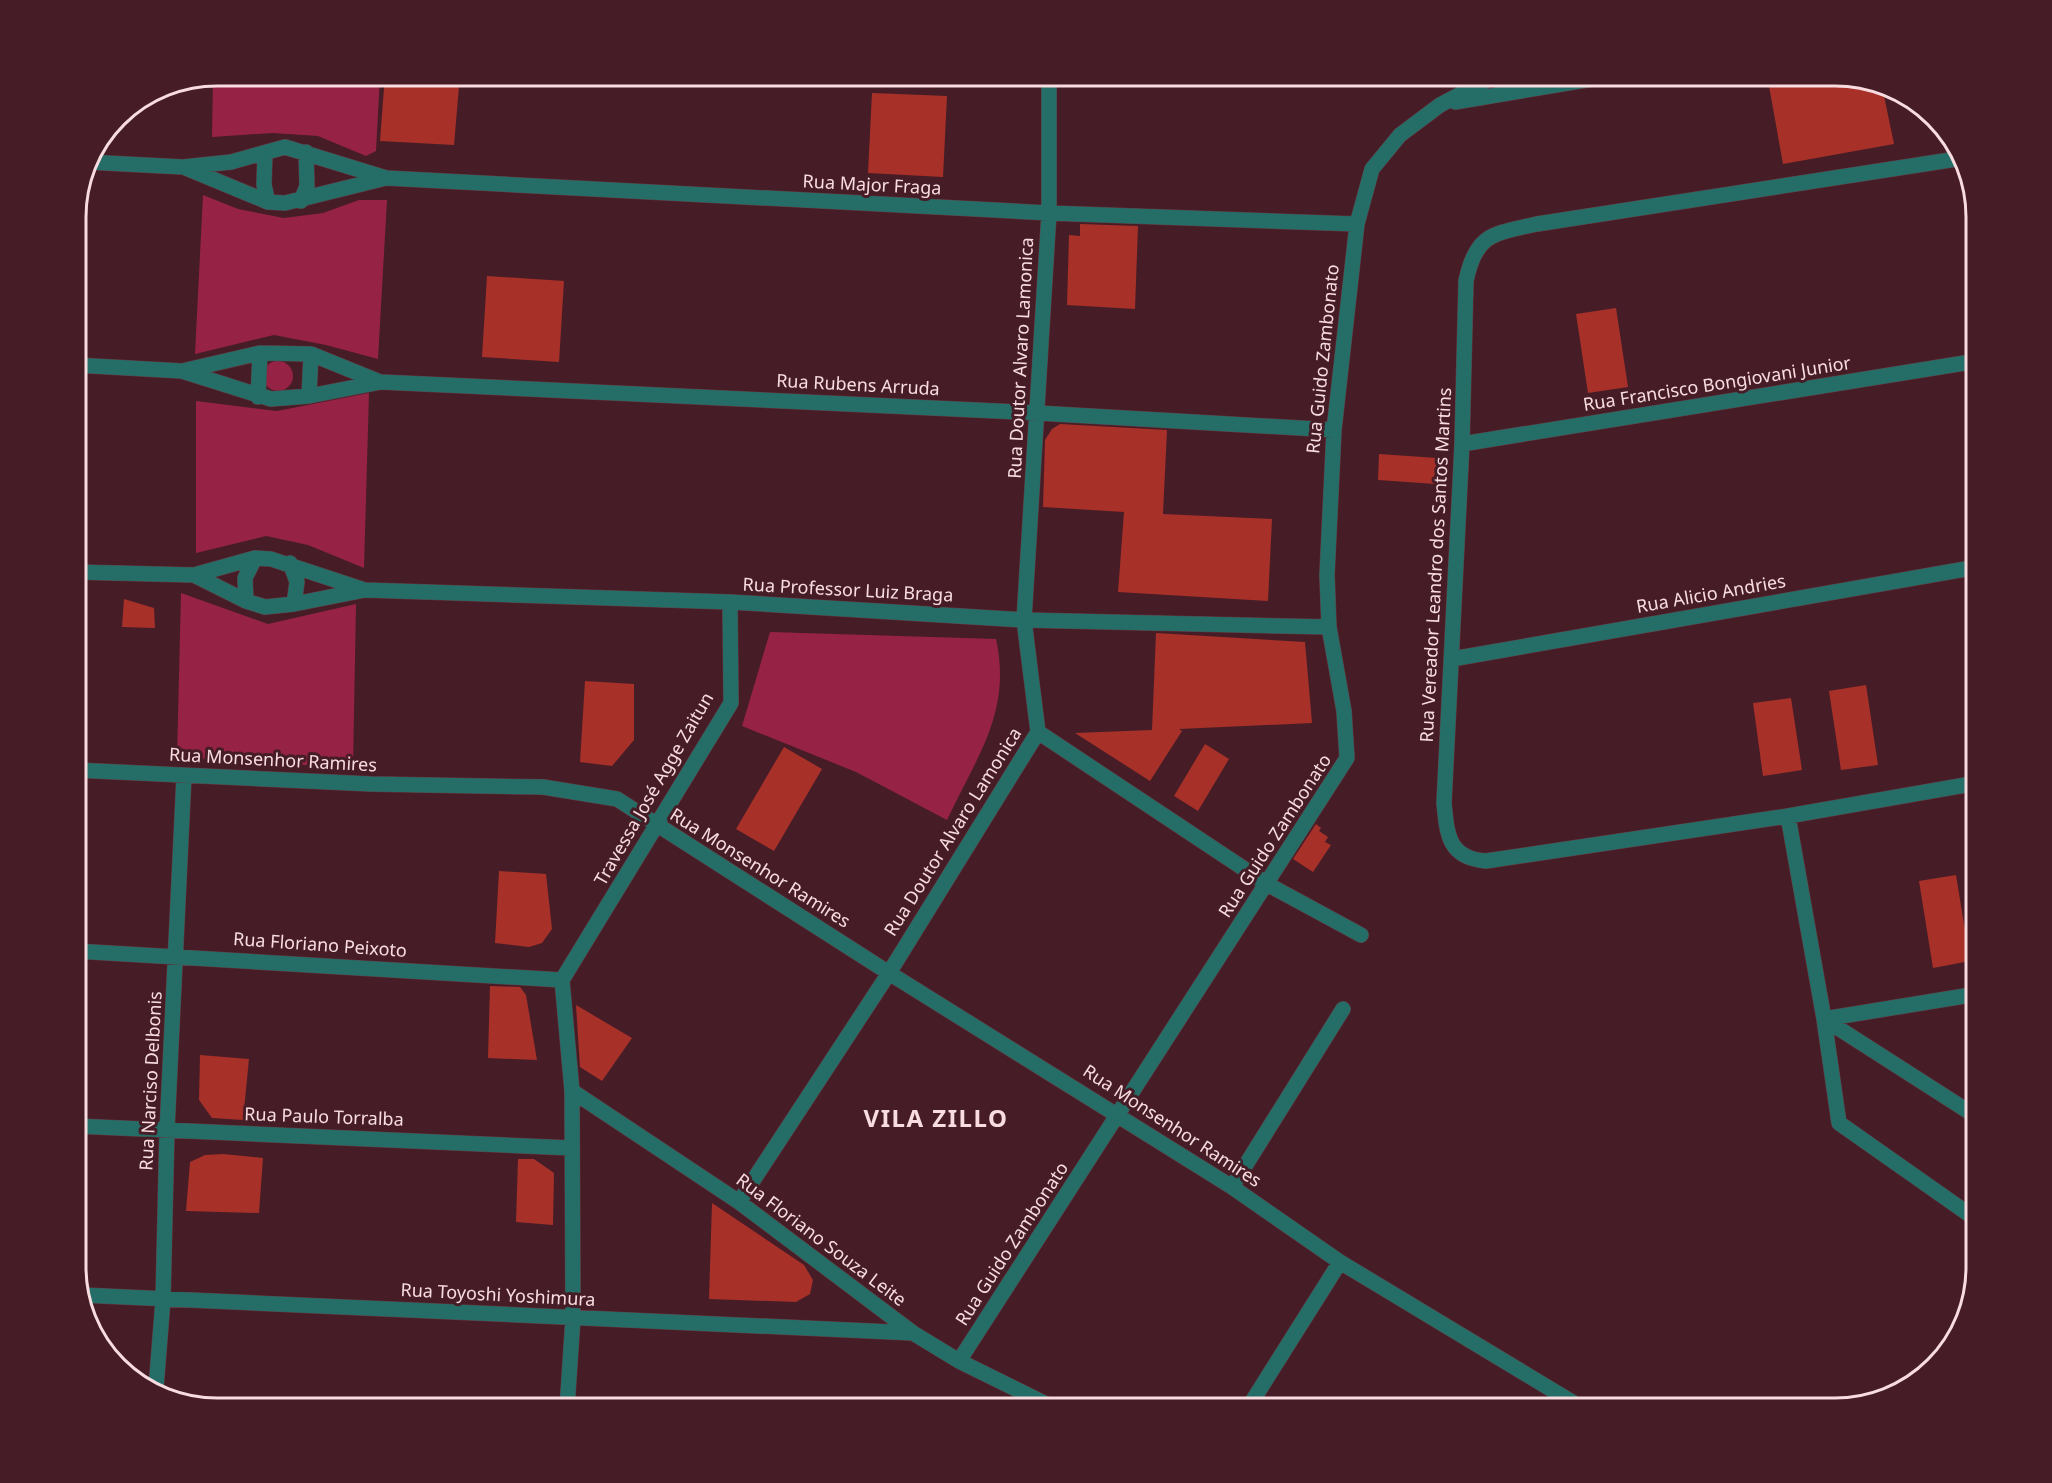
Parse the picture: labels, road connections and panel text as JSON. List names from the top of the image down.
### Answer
{
  "streets": {
    "street": [
      "Rua Major Fraga",
      "Rua Doutor Alvaro Lamonica",
      "Rua Guido Zambonato",
      "Rua Francisco Bongiovani Junior",
      "Rua Rubens Arruda",
      "Rua Vereador Leandro dos Santos Martins",
      "Rua Professor Luiz Braga",
      "Rua Alicio Andries",
      "Rua Monsenhor Ramires",
      "Travessa José Agge Zaitun",
      "Rua Floriano Peixoto",
      "Rua Narciso Delbonis",
      "Rua Paulo Torralba",
      "Rua Floriano Souza Leite",
      "Rua Toyoshi Yoshimura"
    ]
  },
  "crossings": [
    ["Rua Major Fraga", "Rua Doutor Alvaro Lamonica"],
    ["Rua Major Fraga", "Rua Guido Zambonato"],
    ["Rua Doutor Alvaro Lamonica", "Rua Rubens Arruda"],
    ["Rua Doutor Alvaro Lamonica", "Rua Professor Luiz Braga"],
    ["Rua Doutor Alvaro Lamonica", "Rua Monsenhor Ramires"],
    ["Rua Doutor Alvaro Lamonica", "Rua Floriano Souza Leite"],
    ["Rua Guido Zambonato", "Rua Rubens Arruda"],
    ["Rua Guido Zambonato", "Rua Professor Luiz Braga"],
    ["Rua Guido Zambonato", "Rua Monsenhor Ramires"],
    ["Rua Guido Zambonato", "Rua Floriano Souza Leite"],
    ["Rua Francisco Bongiovani Junior", "Rua Vereador Leandro dos Santos Martins"],
    ["Rua Vereador Leandro dos Santos Martins", "Rua Alicio Andries"],
    ["Rua Professor Luiz Braga", "Travessa José Agge Zaitun"],
    ["Rua Monsenhor Ramires", "Travessa José Agge Zaitun"],
    ["Rua Monsenhor Ramires", "Rua Narciso Delbonis"],
    ["Travessa José Agge Zaitun", "Rua Floriano Peixoto"],
    ["Rua Floriano Peixoto", "Rua Narciso Delbonis"],
    ["Rua Narciso Delbonis", "Rua Paulo Torralba"],
    ["Rua Narciso Delbonis", "Rua Toyoshi Yoshimura"],
    ["Rua Floriano Souza Leite", "Rua Toyoshi Yoshimura"]
  ],
  "districts": ["VILA ZILLO"]
}
